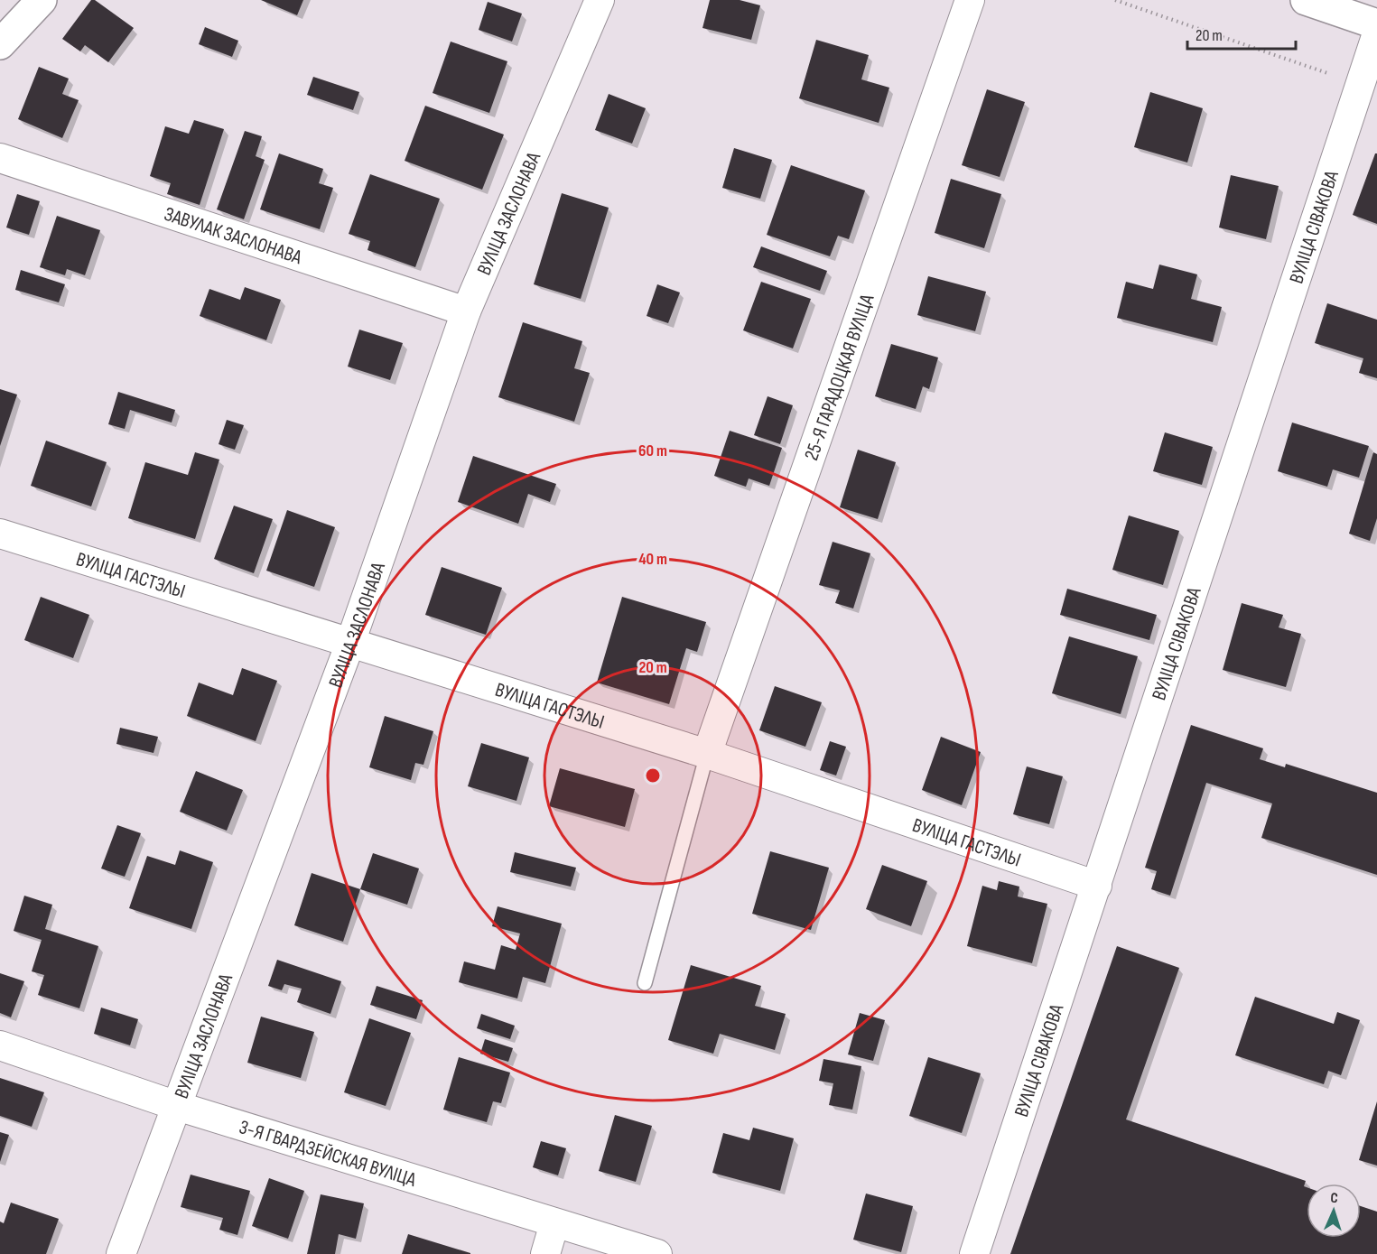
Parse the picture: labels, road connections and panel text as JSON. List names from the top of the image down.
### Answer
{
  "streets": {
    "street": [
      "ВУЛІЦА ЗАСЛОНАВА",
      "ВУЛІЦА СІВАКОВА",
      "ЗАВУЛАК ЗАСЛОНАВА",
      "25-Я ГАРАДОЦКАЯ ВУЛІЦА",
      "ВУЛІЦА ГАСТЭЛЫ",
      "3-Я ГВАРДЗЕЙСКАЯ ВУЛІЦА"
    ]
  },
  "crossings": [
    ["ВУЛІЦА ЗАСЛОНАВА", "ЗАВУЛАК ЗАСЛОНАВА"],
    ["ВУЛІЦА ЗАСЛОНАВА", "ВУЛІЦА ГАСТЭЛЫ"],
    ["ВУЛІЦА ЗАСЛОНАВА", "3-Я ГВАРДЗЕЙСКАЯ ВУЛІЦА"],
    ["ВУЛІЦА СІВАКОВА", "ВУЛІЦА ГАСТЭЛЫ"],
    ["25-Я ГАРАДОЦКАЯ ВУЛІЦА", "ВУЛІЦА ГАСТЭЛЫ"]
  ],
  "scale_bar": "20 m",
  "north": "top",
  "rings": ["60 m", "40 m", "20 m"]
}
